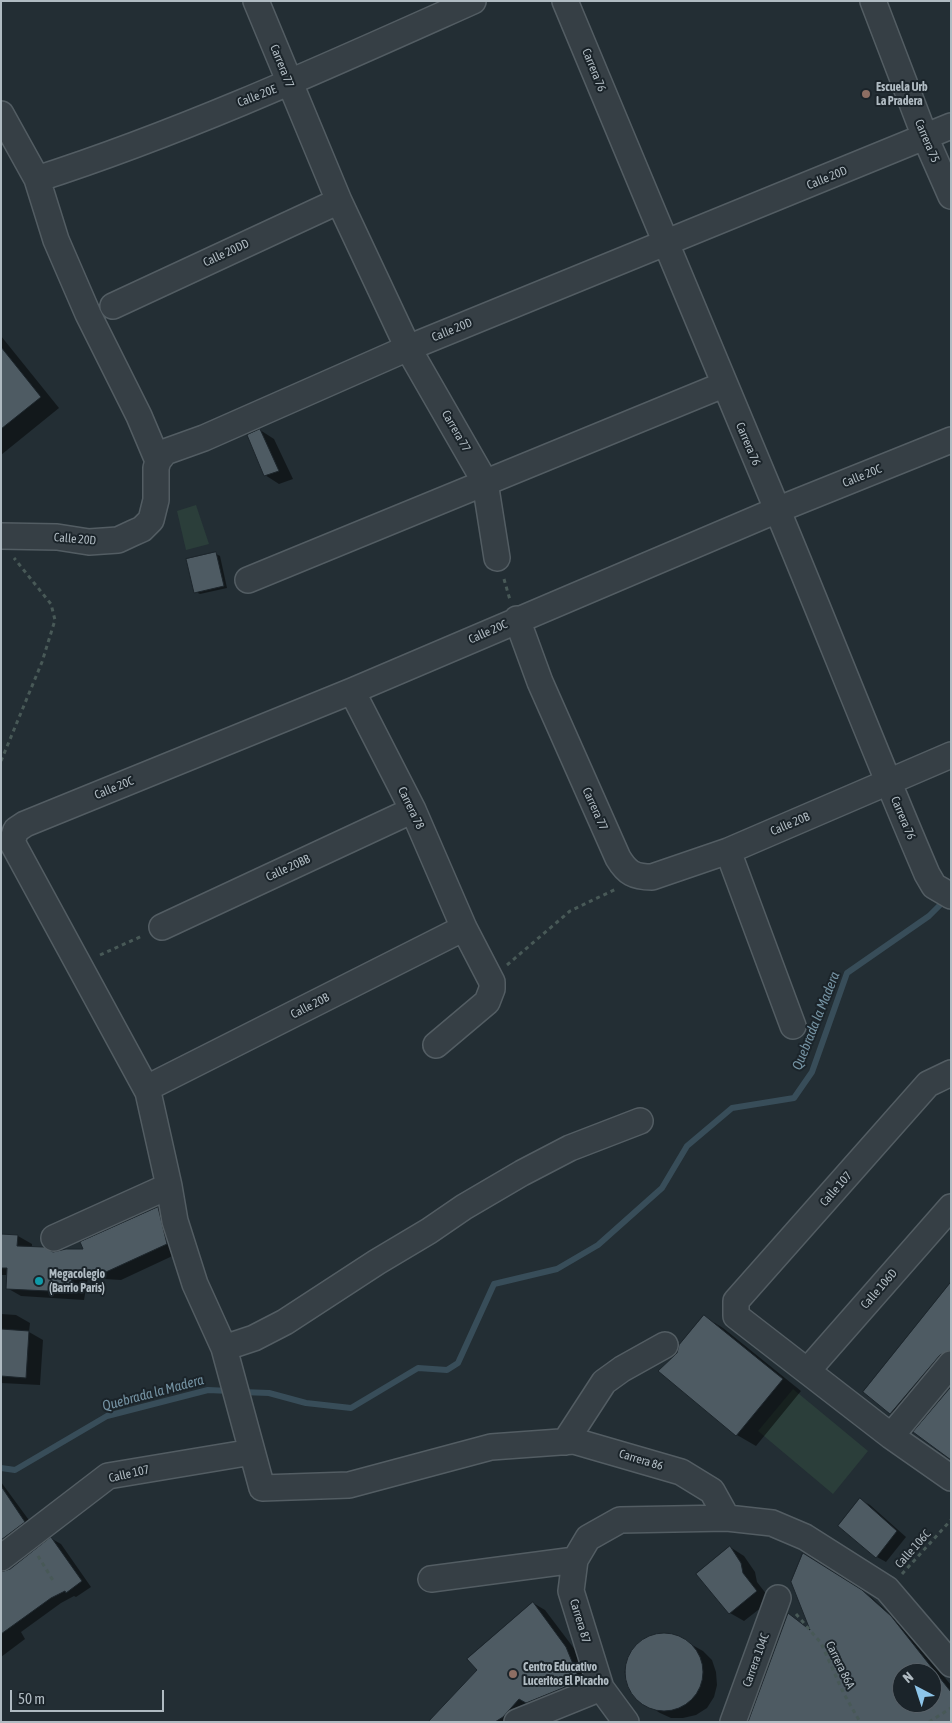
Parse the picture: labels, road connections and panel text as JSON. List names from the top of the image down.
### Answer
{
  "streets": {
    "street": [
      "Carrera 77",
      "Carrera 76",
      "Calle 20E",
      "Carrera 75",
      "Calle 20D",
      "Calle 20DD",
      "Calle 20C",
      "Carrera 78",
      "Calle 20B",
      "Calle 20BB",
      "Calle 107",
      "Calle 106D",
      "Carrera 86",
      "Carrera 87",
      "Carrera 104C"
    ],
    "path": ["Calle 106C", "Carrera 86A"]
  },
  "crossings": [
    ["Carrera 77", "Calle 20E"],
    ["Carrera 77", "Calle 20D"],
    ["Carrera 77", "Calle 20DD"],
    ["Carrera 77", "Calle 20C"],
    ["Carrera 77", "Calle 20B"],
    ["Carrera 76", "Calle 20D"],
    ["Carrera 76", "Calle 20C"],
    ["Carrera 76", "Calle 20B"],
    ["Carrera 75", "Calle 20D"],
    ["Calle 20C", "Carrera 78"],
    ["Carrera 78", "Calle 20B"],
    ["Carrera 78", "Calle 20BB"],
    ["Calle 107", "Calle 106D"],
    ["Calle 107", "Carrera 86"],
    ["Carrera 86", "Carrera 87"],
    ["Carrera 104C", "Carrera 86A"]
  ],
  "water": ["Quebrada la Madera"],
  "places": ["Escuela Urb La Pradera", "Megacolegio (Barrio París)", "Centro Educativo Luceritos El Picacho"],
  "scale_bar": "50 m",
  "north": "top left"
}
